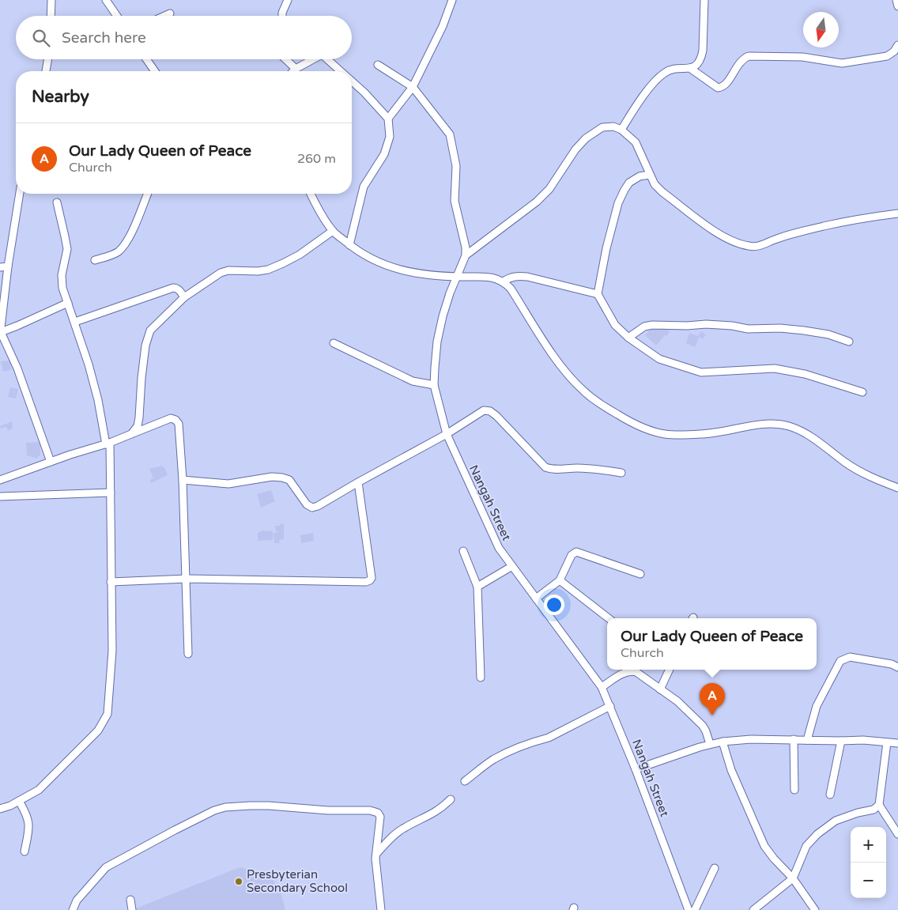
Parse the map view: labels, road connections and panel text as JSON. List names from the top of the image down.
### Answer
{
  "streets": {
    "street": ["Nangah Street"]
  },
  "places": ["Presbyterian Secondary School"],
  "north": "bottom",
  "page": {
    "search": "Search here",
    "heading": "Nearby",
    "list": [
      {
        "mark": "A",
        "name": "Our Lady Queen of Peace",
        "note": "Church",
        "value": "260 m"
      }
    ],
    "popup": ["Our Lady Queen of Peace", "Church"],
    "pins": "A",
    "map_buttons": ["+", "−"]
  }
}
